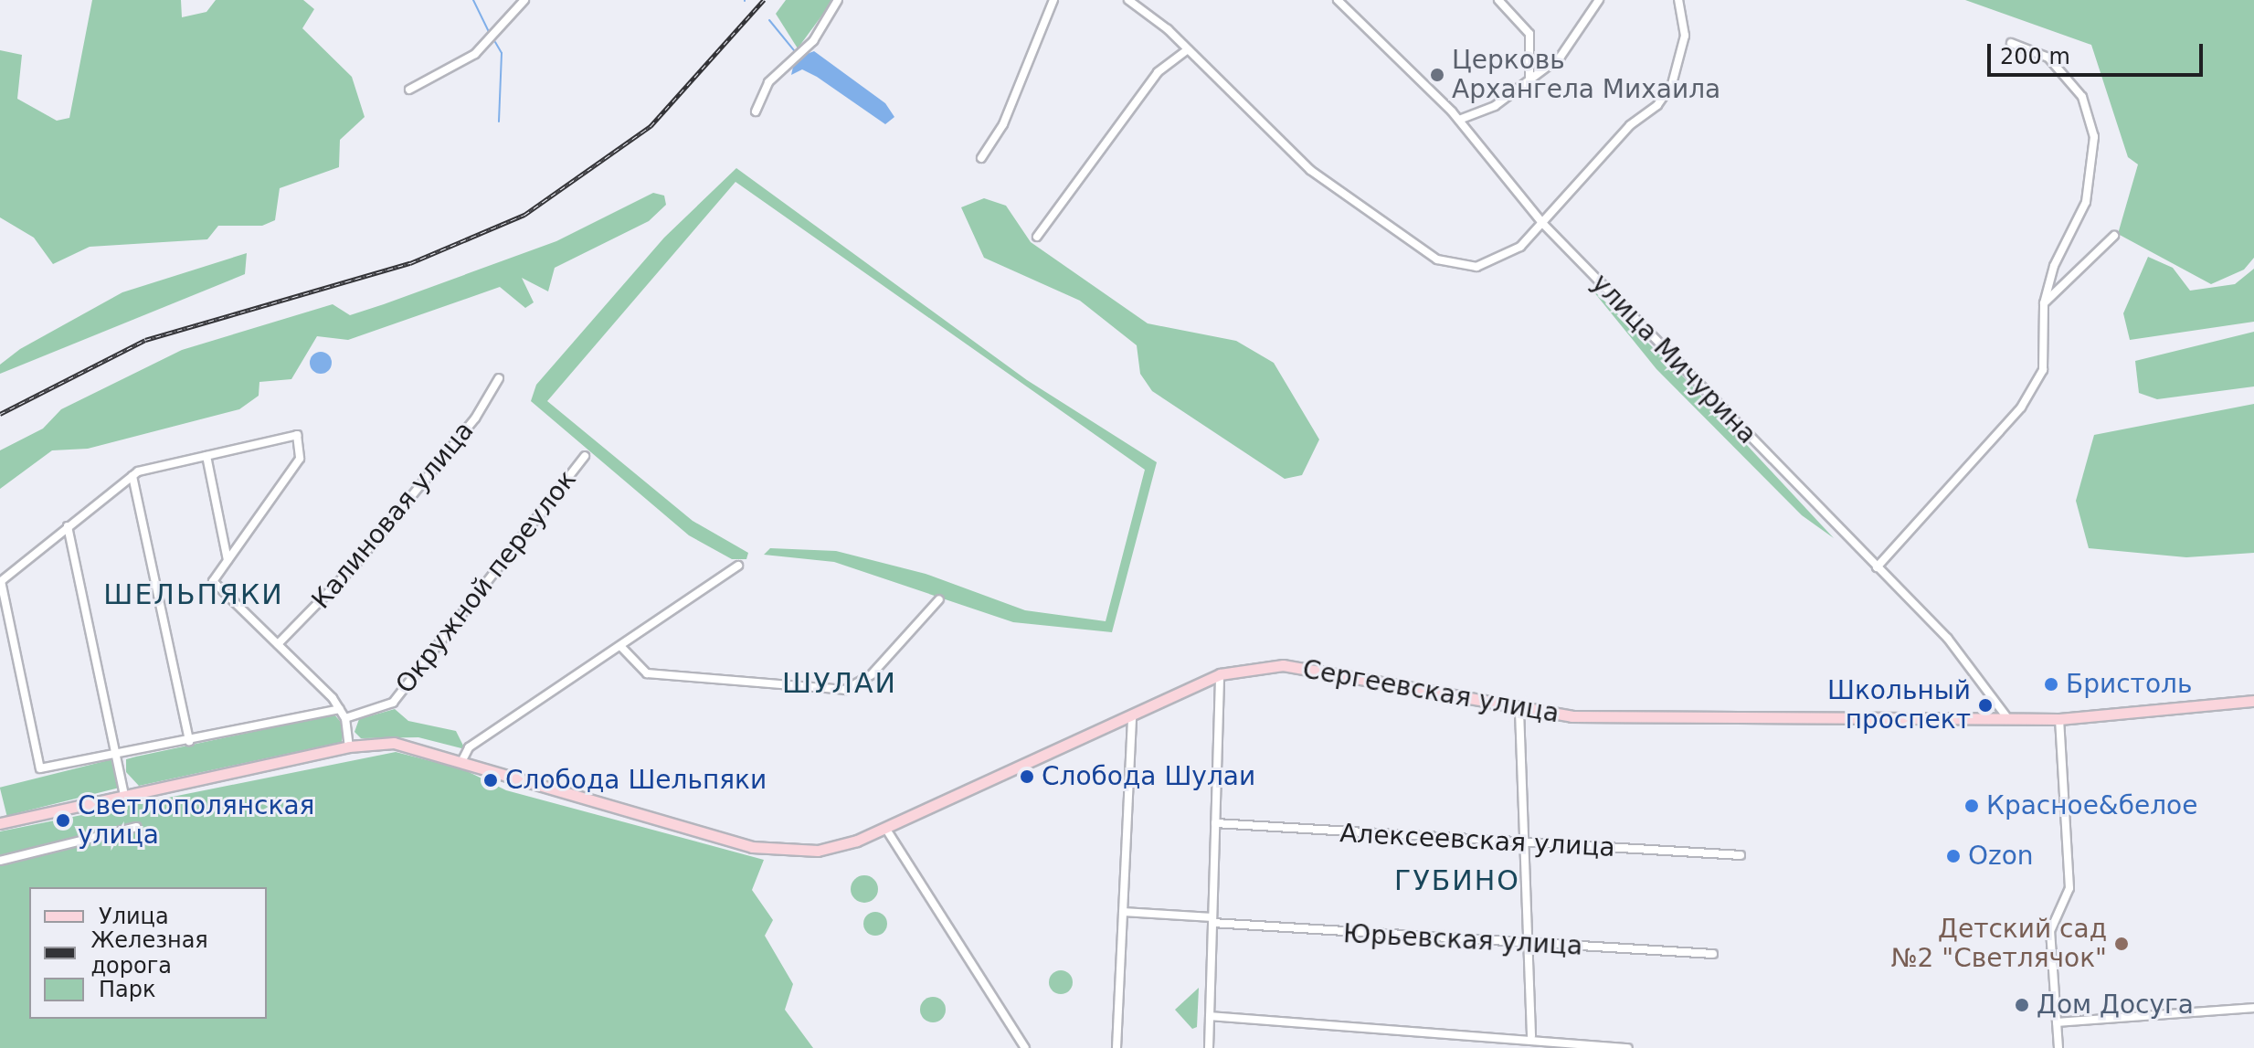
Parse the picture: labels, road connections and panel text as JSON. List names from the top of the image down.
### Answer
{
  "streets": {
    "street": [
      "улица Мичурина",
      "Калиновая улица",
      "Окружной переулок",
      "Сергеевская улица",
      "Алексеевская улица",
      "Юрьевская улица"
    ]
  },
  "crossings": [
    ["улица Мичурина", "Сергеевская улица"]
  ],
  "districts": ["ШЕЛЬПЯКИ", "ШУЛАИ", "ГУБИНО"],
  "places": [
    "Церковь Архангела Михаила",
    "Бристоль",
    "Школьный проспект",
    "Слобода Шулаи",
    "Слобода Шельпяки",
    "Красное&белое",
    "Светлополянская улица",
    "Ozon",
    "Детский сад №2 \"Светлячок\"",
    "Дом Досуга"
  ],
  "legend": ["Улица", "Железная дорога", "Парк"],
  "scale_bar": "200 m"
}
